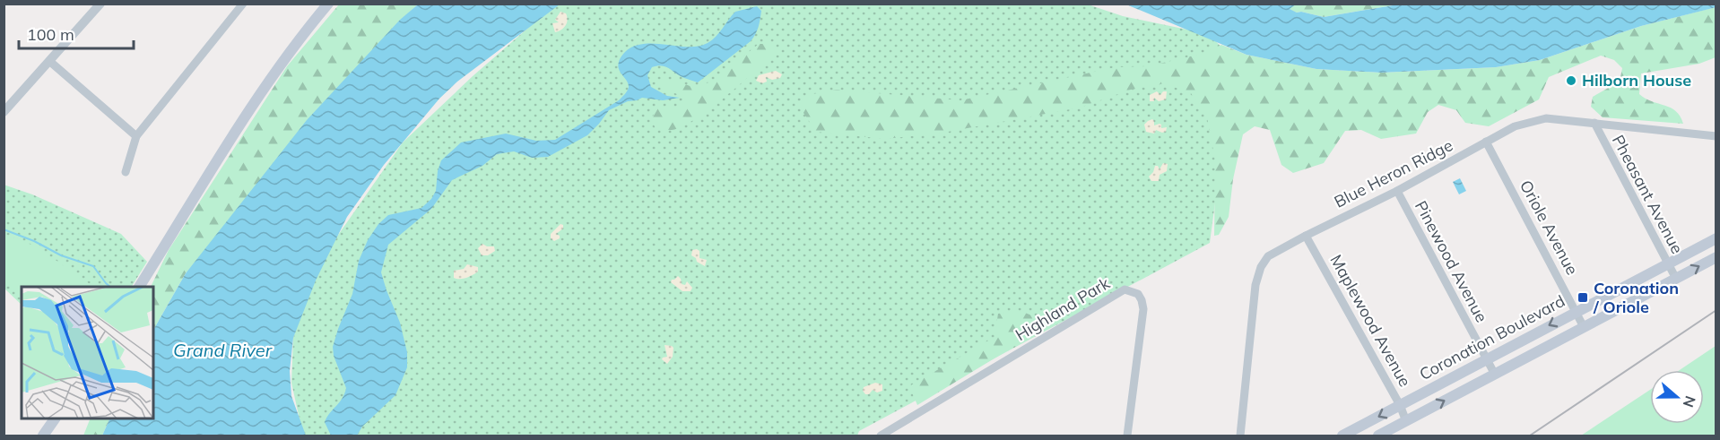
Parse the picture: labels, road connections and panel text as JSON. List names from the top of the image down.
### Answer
{
  "streets": {
    "main road": ["Coronation Boulevard"],
    "street": [
      "Blue Heron Ridge",
      "Pheasant Avenue",
      "Oriole Avenue",
      "Pinewood Avenue",
      "Highland Park",
      "Maplewood Avenue"
    ]
  },
  "crossings": [
    ["Blue Heron Ridge", "Pheasant Avenue"],
    ["Blue Heron Ridge", "Oriole Avenue"],
    ["Blue Heron Ridge", "Pinewood Avenue"],
    ["Blue Heron Ridge", "Maplewood Avenue"],
    ["Pheasant Avenue", "Coronation Boulevard"],
    ["Oriole Avenue", "Coronation Boulevard"],
    ["Pinewood Avenue", "Coronation Boulevard"],
    ["Maplewood Avenue", "Coronation Boulevard"]
  ],
  "water": ["Grand River"],
  "places": {
    "other": ["Hilborn House"],
    "transit": ["Coronation / Oriole"]
  },
  "scale_bar": "100 m",
  "north": "right"
}
